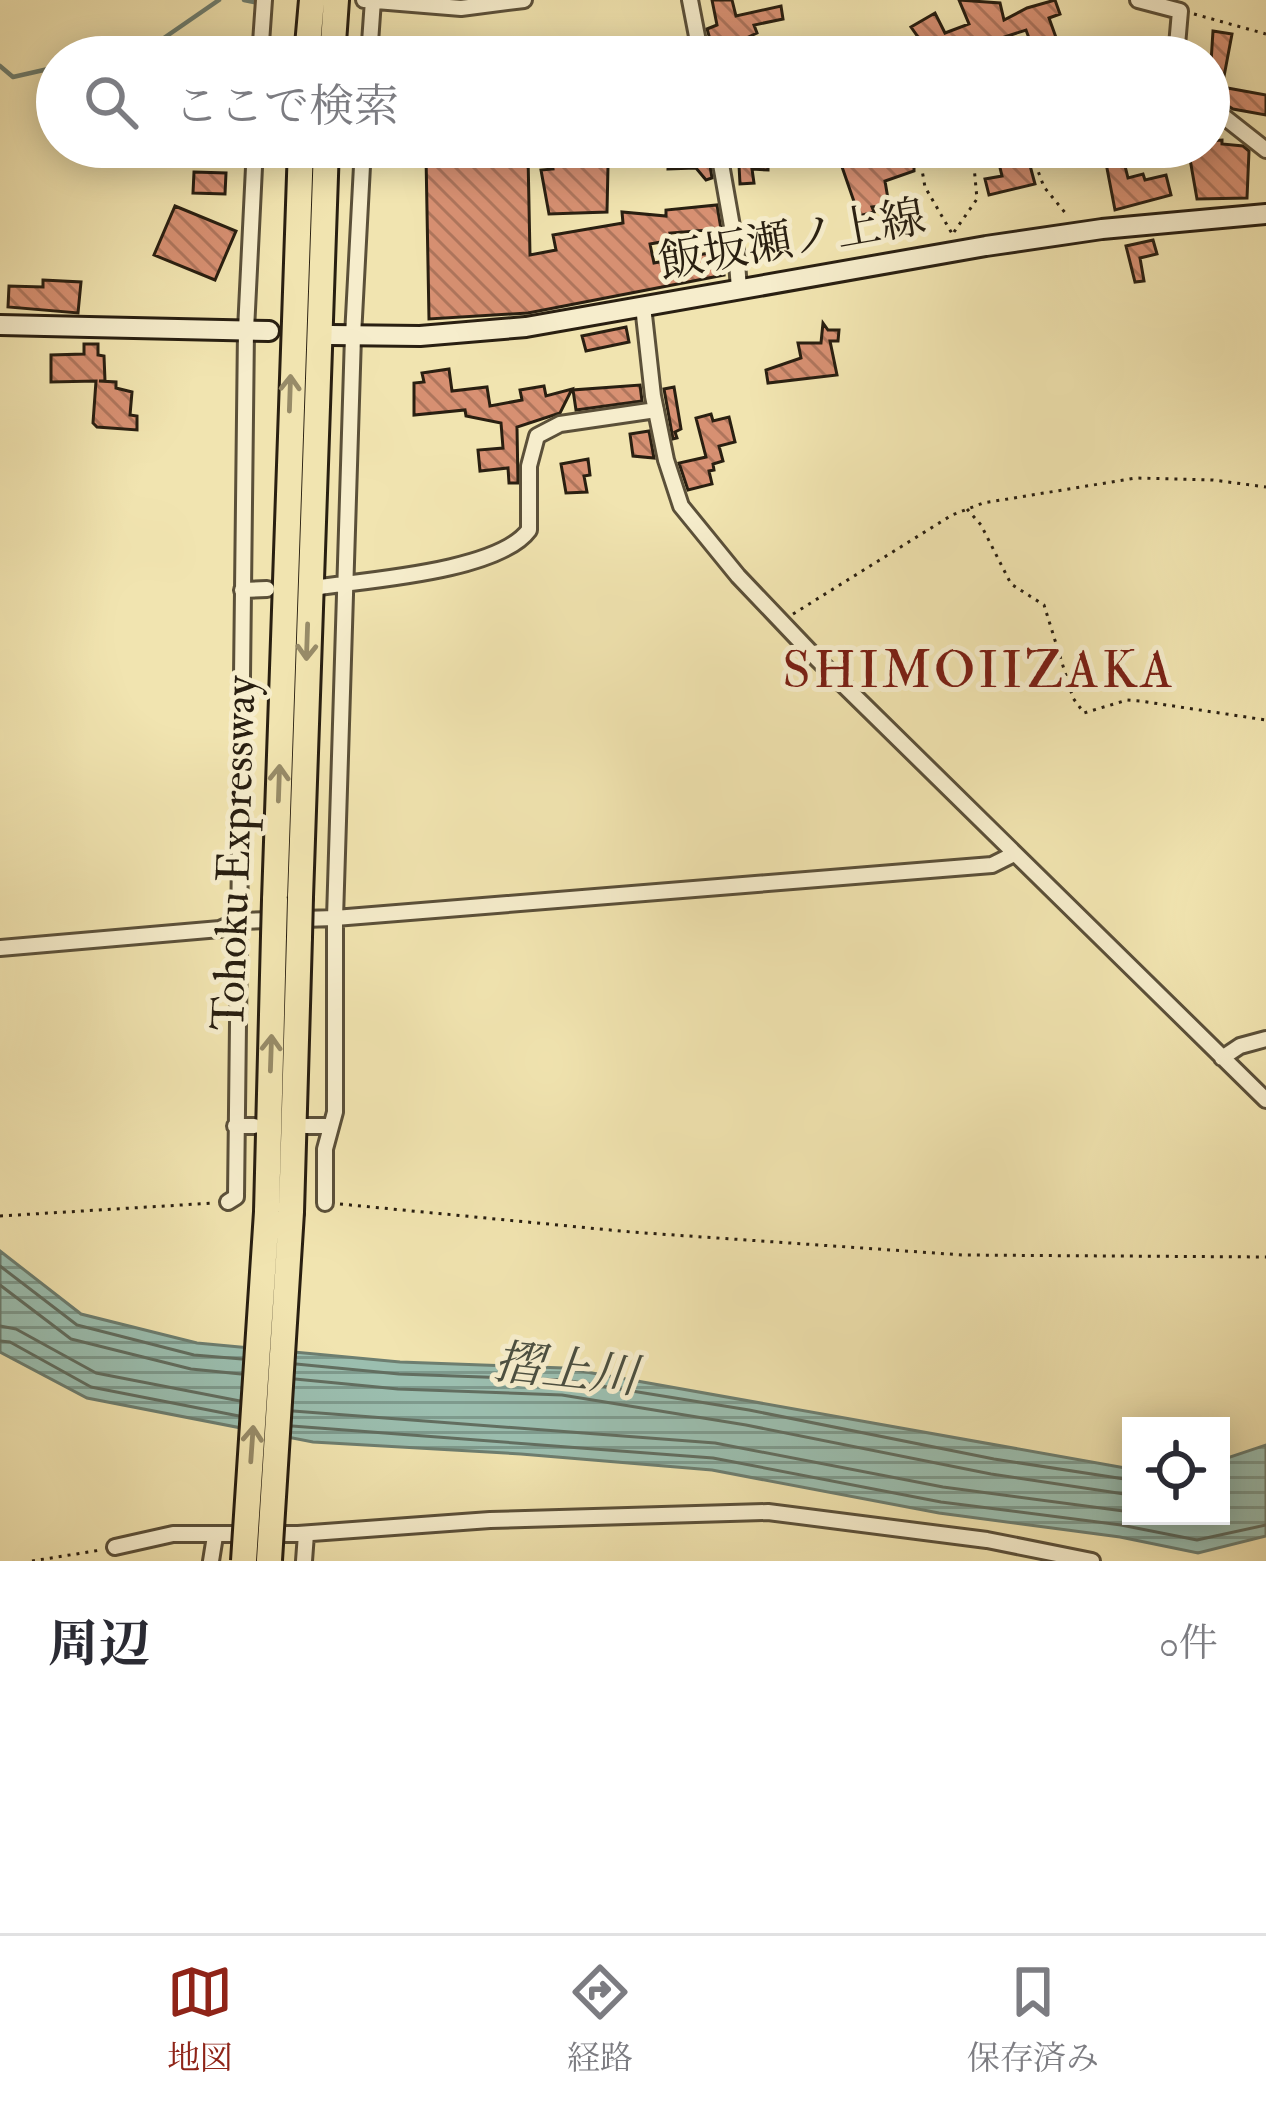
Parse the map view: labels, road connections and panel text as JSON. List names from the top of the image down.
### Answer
{
  "streets": {
    "highway": ["Tohoku Expressway"],
    "main road": ["飯坂瀬ノ上線"]
  },
  "districts": ["SHIMOIIZAKA"],
  "water": ["摺上川"],
  "page": {
    "search": "ここで検索",
    "heading": ["周辺", "0件"],
    "nav": ["地図", "経路", "保存済み"]
  }
}
